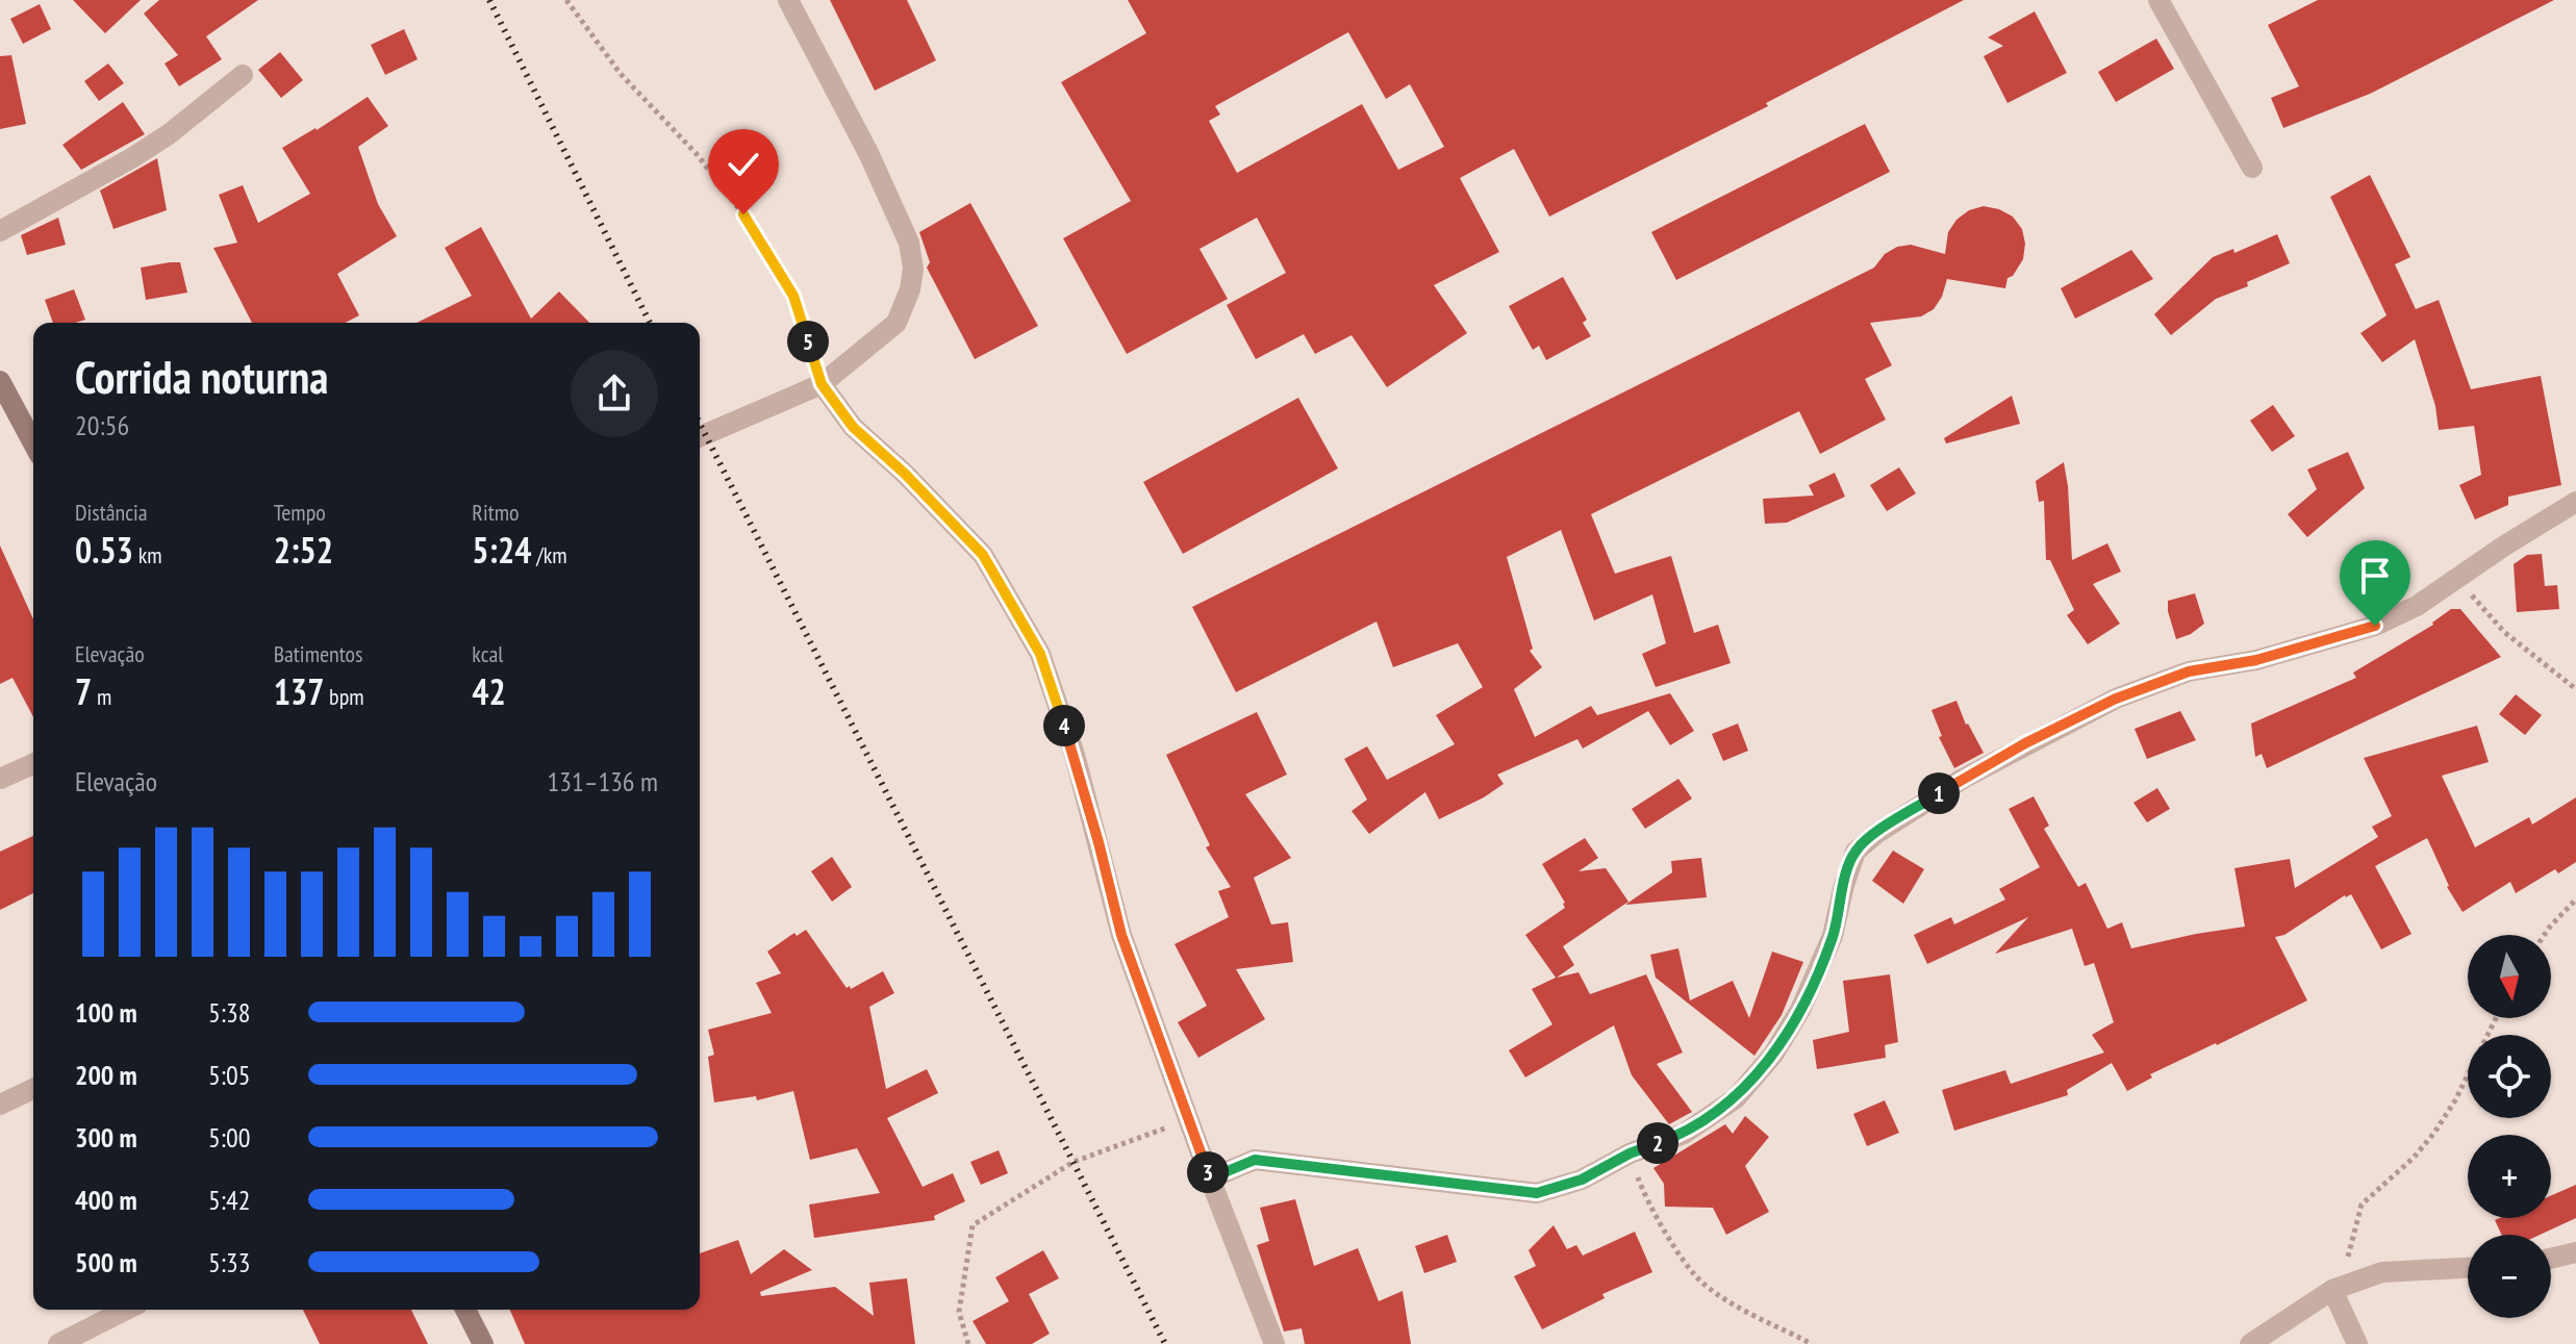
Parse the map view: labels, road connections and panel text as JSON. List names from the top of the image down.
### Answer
{
  "north": "bottom",
  "page": {
    "pins": [
      "5",
      "4",
      "1",
      "2",
      "3"
    ],
    "heading": ["Corrida noturna", "20:56"],
    "stats": [
      ["Distância", "0.53 km"],
      ["Tempo", "2:52"],
      ["Ritmo", "5:24 /km"],
      ["Elevação", "7 m"],
      ["Batimentos", "137 bpm"],
      ["kcal", "42"]
    ],
    "chart": ["Elevação", "131–136 m"],
    "map_buttons": ["+", "−"],
    "list": [
      {
        "name": "100 m",
        "note": "5:38"
      },
      {
        "name": "200 m",
        "note": "5:05"
      },
      {
        "name": "300 m",
        "note": "5:00"
      },
      {
        "name": "400 m",
        "note": "5:42"
      },
      {
        "name": "500 m",
        "note": "5:33"
      }
    ]
  }
}
